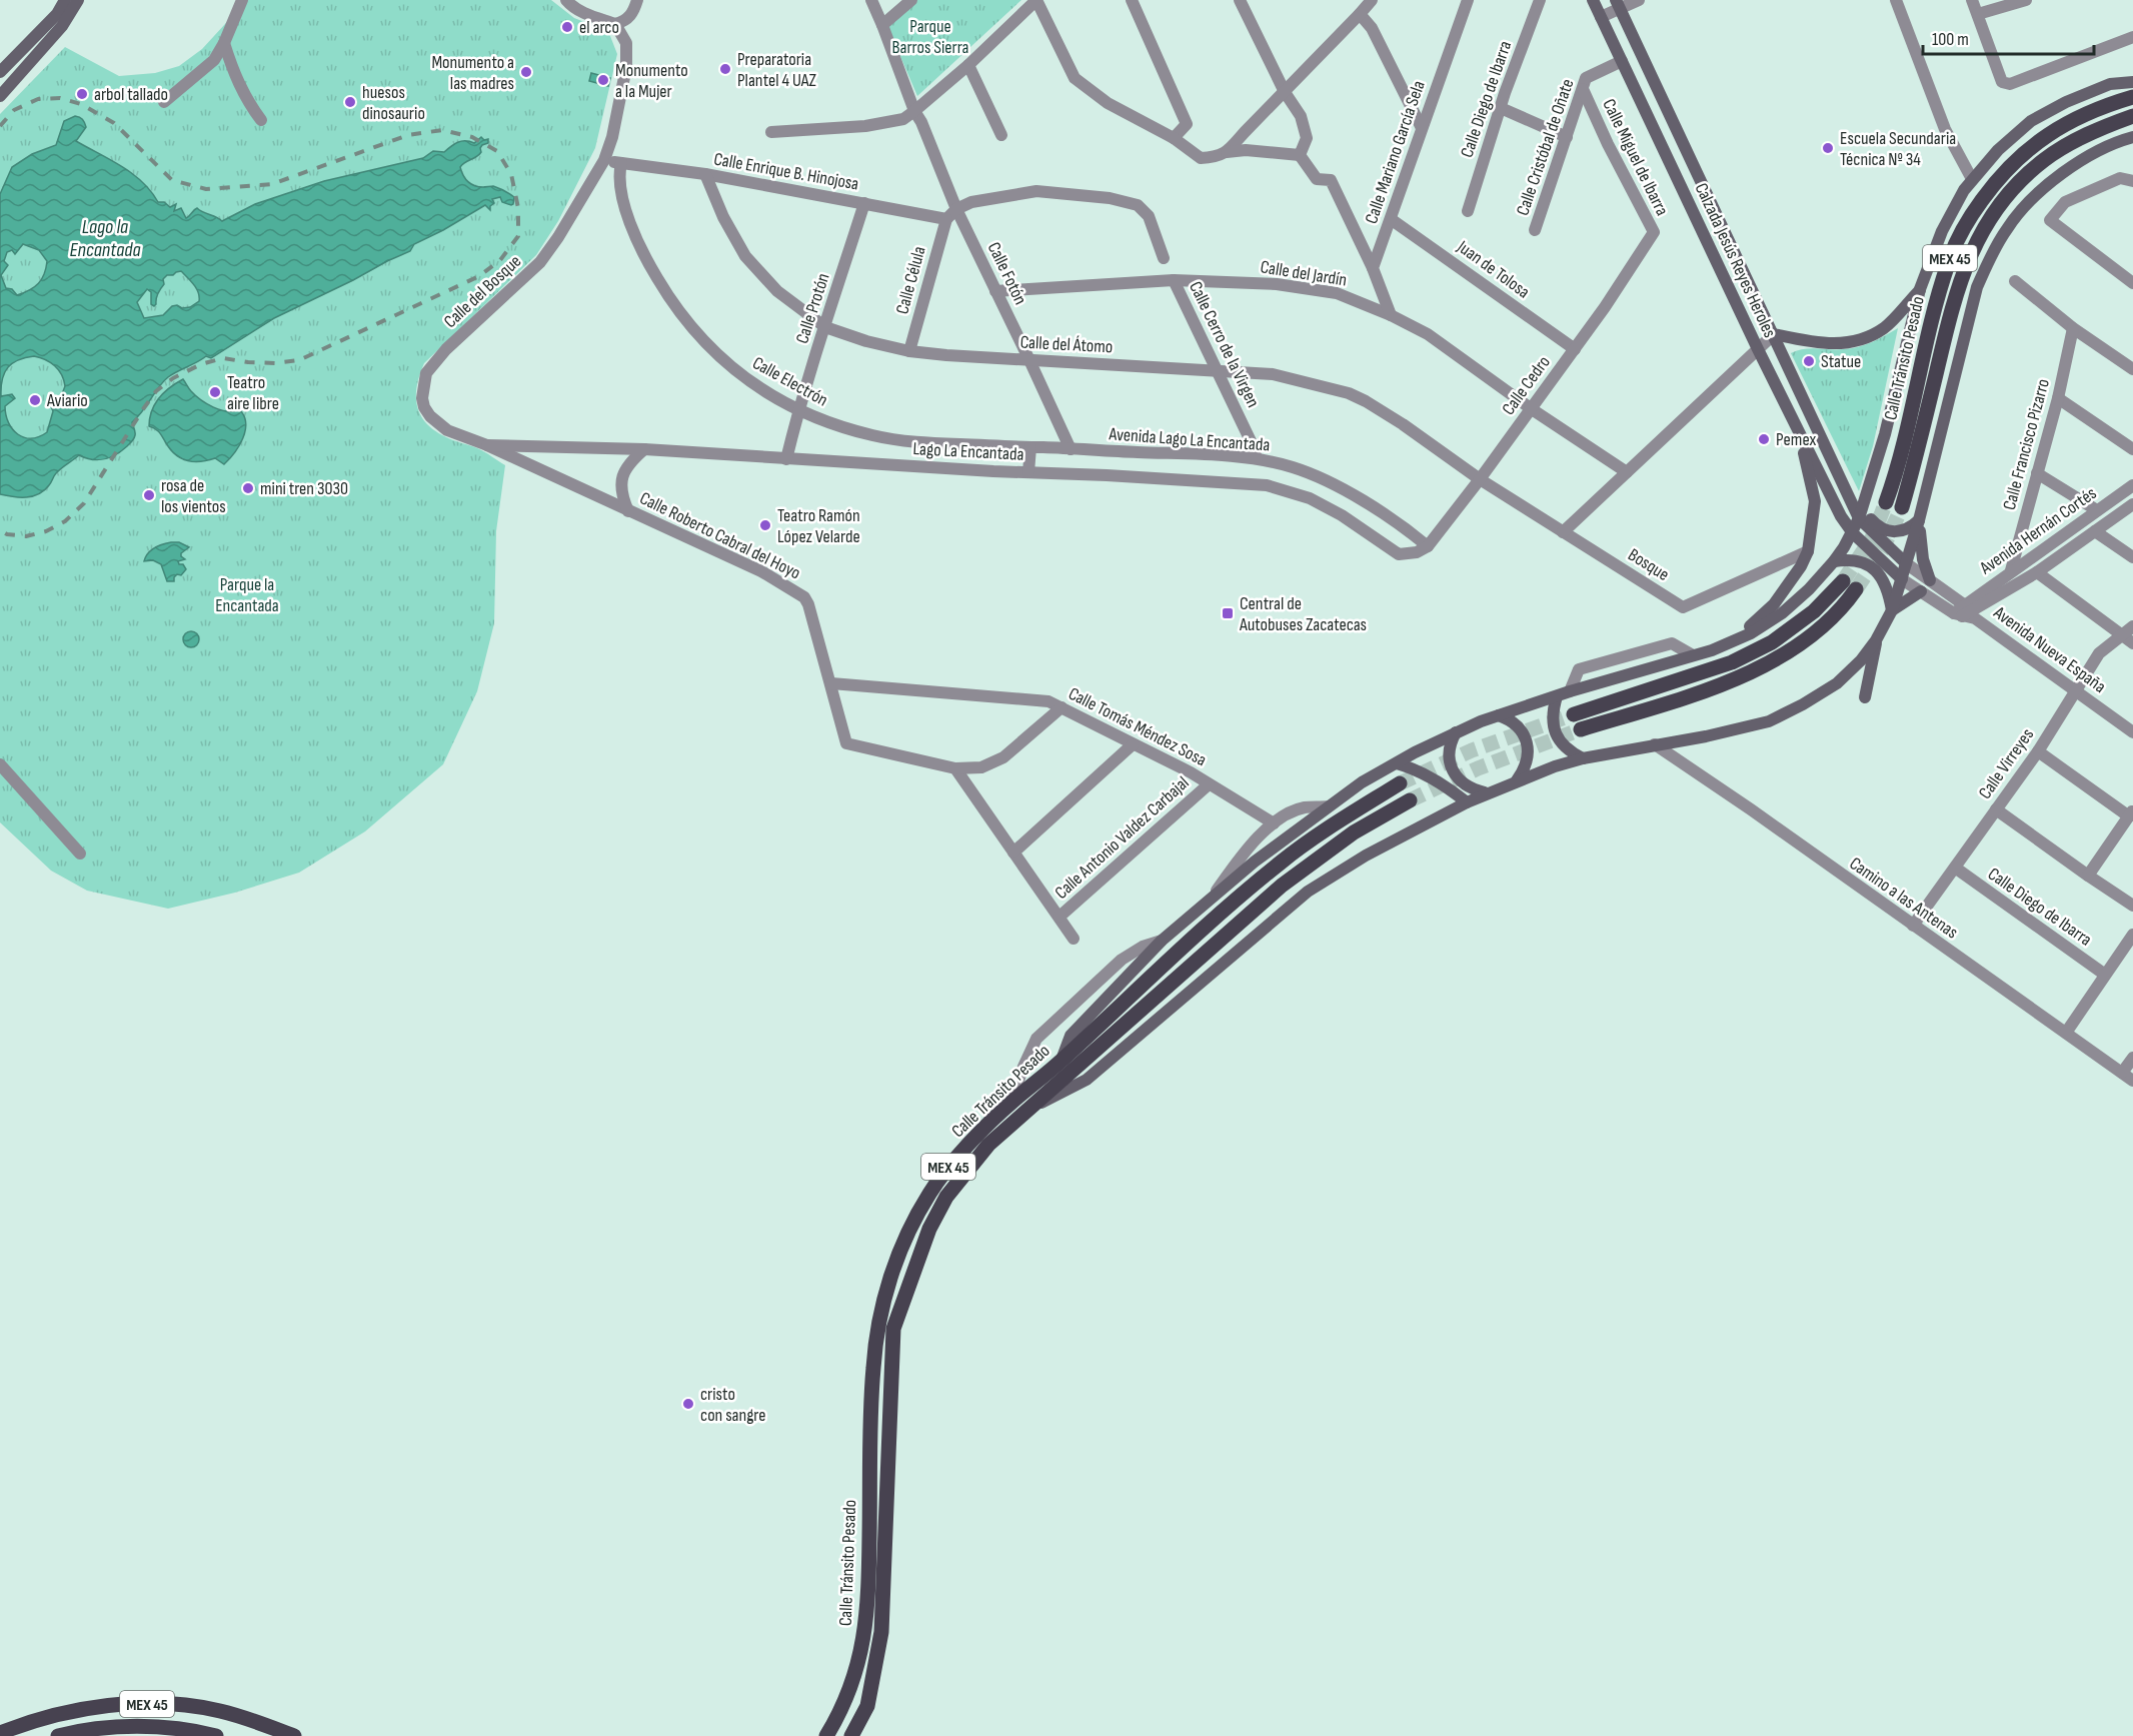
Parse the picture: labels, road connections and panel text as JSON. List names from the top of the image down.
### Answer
{
  "streets": {
    "main road": ["MEX 45", "Calle Tránsito Pesado"],
    "street": [
      "Calle Diego de Ibarra",
      "Calle Cristóbal de Oñate",
      "Calle Mariano García Sela",
      "Calle Miguel de Ibarra",
      "Calle Enrique B. Hinojosa",
      "Calzada Jesús Reyes Heroles",
      "Juan de Tolosa",
      "Calle Fotón",
      "Calle del Jardín",
      "Calle Célula",
      "Calle del Bosque",
      "Calle Protón",
      "Calle del Átomo",
      "Calle Cerro de la Virgen",
      "Calle Electrón",
      "Calle Cedro",
      "Avenida Lago La Encantada",
      "Calle Francisco Pizarro",
      "Lago La Encantada",
      "Avenida Hernán Cortés",
      "Calle Roberto Cabral del Hoyo",
      "Bosque",
      "Avenida Nueva España",
      "Calle Tomás Méndez Sosa",
      "Calle Virreyes",
      "Calle Antonio Valdez Carbajal",
      "Camino a las Antenas"
    ]
  },
  "crossings": [
    ["Calle Diego de Ibarra", "Calle Virreyes"],
    ["Calle Cristóbal de Oñate", "Calle Miguel de Ibarra"],
    ["Calle Cristóbal de Oñate", "Calzada Jesús Reyes Heroles"],
    ["Calle Mariano García Sela", "Juan de Tolosa"],
    ["Calle Miguel de Ibarra", "Calle Cedro"],
    ["Calle Enrique B. Hinojosa", "Calle Célula"],
    ["Calle Enrique B. Hinojosa", "Calle del Bosque"],
    ["Calle Enrique B. Hinojosa", "Calle Protón"],
    ["Calle Enrique B. Hinojosa", "Calle del Átomo"],
    ["Calle Enrique B. Hinojosa", "Calle Electrón"],
    ["Juan de Tolosa", "Calle Cedro"],
    ["Calle Fotón", "Calle del Jardín"],
    ["Calle Fotón", "Calle del Átomo"],
    ["Calle Fotón", "Calle Electrón"],
    ["Calle Fotón", "Avenida Lago La Encantada"],
    ["Calle del Jardín", "Calle Cerro de la Virgen"],
    ["Calle del Jardín", "Calle Cedro"],
    ["Calle Célula", "Calle del Átomo"],
    ["Calle del Bosque", "Lago La Encantada"],
    ["Calle del Bosque", "Calle Roberto Cabral del Hoyo"],
    ["Calle Protón", "Calle del Átomo"],
    ["Calle Protón", "Calle Electrón"],
    ["Calle Protón", "Lago La Encantada"],
    ["Calle del Átomo", "Calle Cerro de la Virgen"],
    ["Calle del Átomo", "Calle Cedro"],
    ["Calle del Átomo", "Bosque"],
    ["Calle Cerro de la Virgen", "Avenida Lago La Encantada"],
    ["Calle Electrón", "Avenida Lago La Encantada"],
    ["Calle Cedro", "Avenida Lago La Encantada"],
    ["Calle Cedro", "Lago La Encantada"],
    ["Calle Cedro", "Bosque"],
    ["Avenida Lago La Encantada", "Lago La Encantada"],
    ["Calle Francisco Pizarro", "Avenida Hernán Cortés"],
    ["Lago La Encantada", "Calle Roberto Cabral del Hoyo"],
    ["Avenida Hernán Cortés", "Avenida Nueva España"],
    ["Calle Roberto Cabral del Hoyo", "Calle Tomás Méndez Sosa"],
    ["Avenida Nueva España", "Calle Virreyes"],
    ["Calle Tomás Méndez Sosa", "Calle Antonio Valdez Carbajal"],
    ["Calle Virreyes", "Camino a las Antenas"]
  ],
  "water": ["Lago la Encantada"],
  "parks": ["Parque Barros Sierra", "Parque la Encantada"],
  "places": {
    "other": [
      "el arco",
      "Preparatoria Plantel 4 UAZ",
      "Monumento a las madres",
      "Monumento a la Mujer",
      "arbol tallado",
      "huesos dinosaurio",
      "Escuela Secundaria Técnica Nº 34",
      "Statue",
      "Teatro aire libre",
      "Aviario",
      "Pemex",
      "mini tren 3030",
      "rosa de los vientos",
      "Teatro Ramón López Velarde",
      "cristo con sangre"
    ],
    "transit": ["Central de Autobuses Zacatecas"]
  },
  "scale_bar": "100 m"
}
